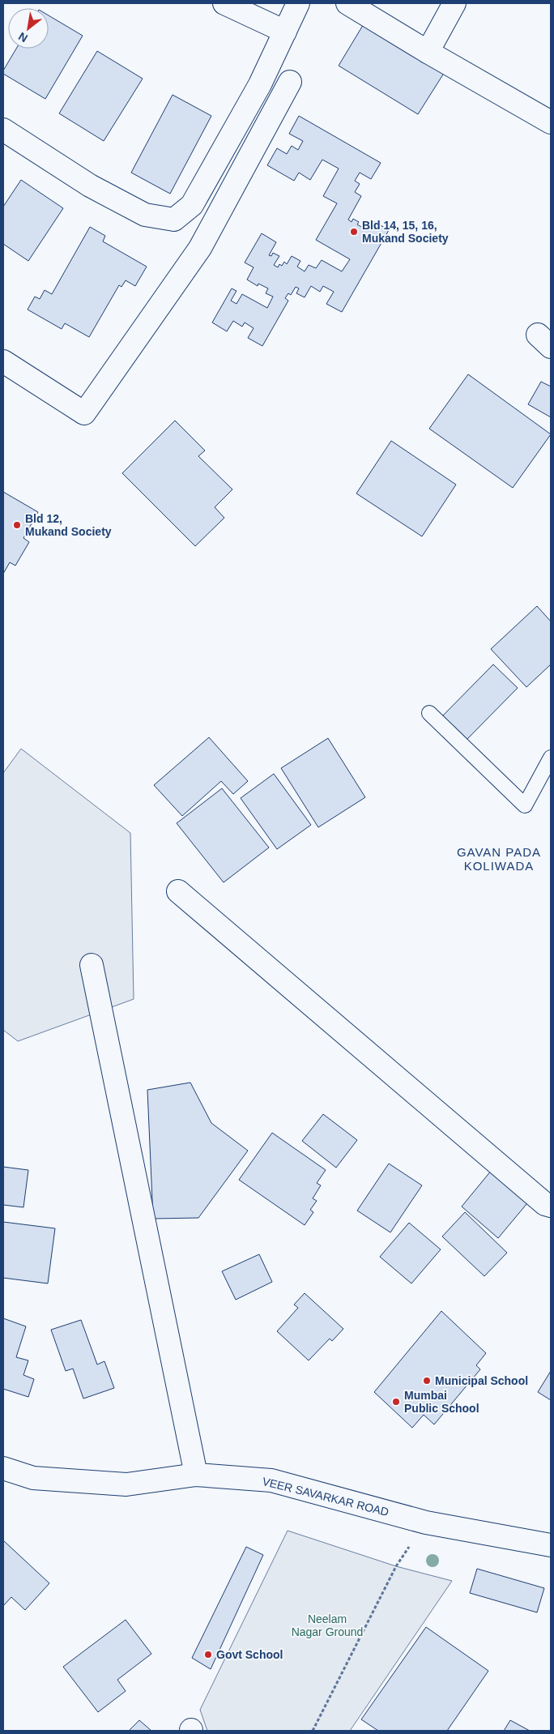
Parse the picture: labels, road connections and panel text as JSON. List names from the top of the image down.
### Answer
{
  "streets": {
    "street": ["VEER SAVARKAR ROAD"]
  },
  "districts": ["GAVAN PADA KOLIWADA"],
  "parks": ["Neelam Nagar Ground"],
  "places": [
    "Bld 14, 15, 16, Mukand Society",
    "Bld 12, Mukand Society",
    "Municipal School",
    "Mumbai Public School",
    "Govt School"
  ],
  "north": "bottom left"
}
